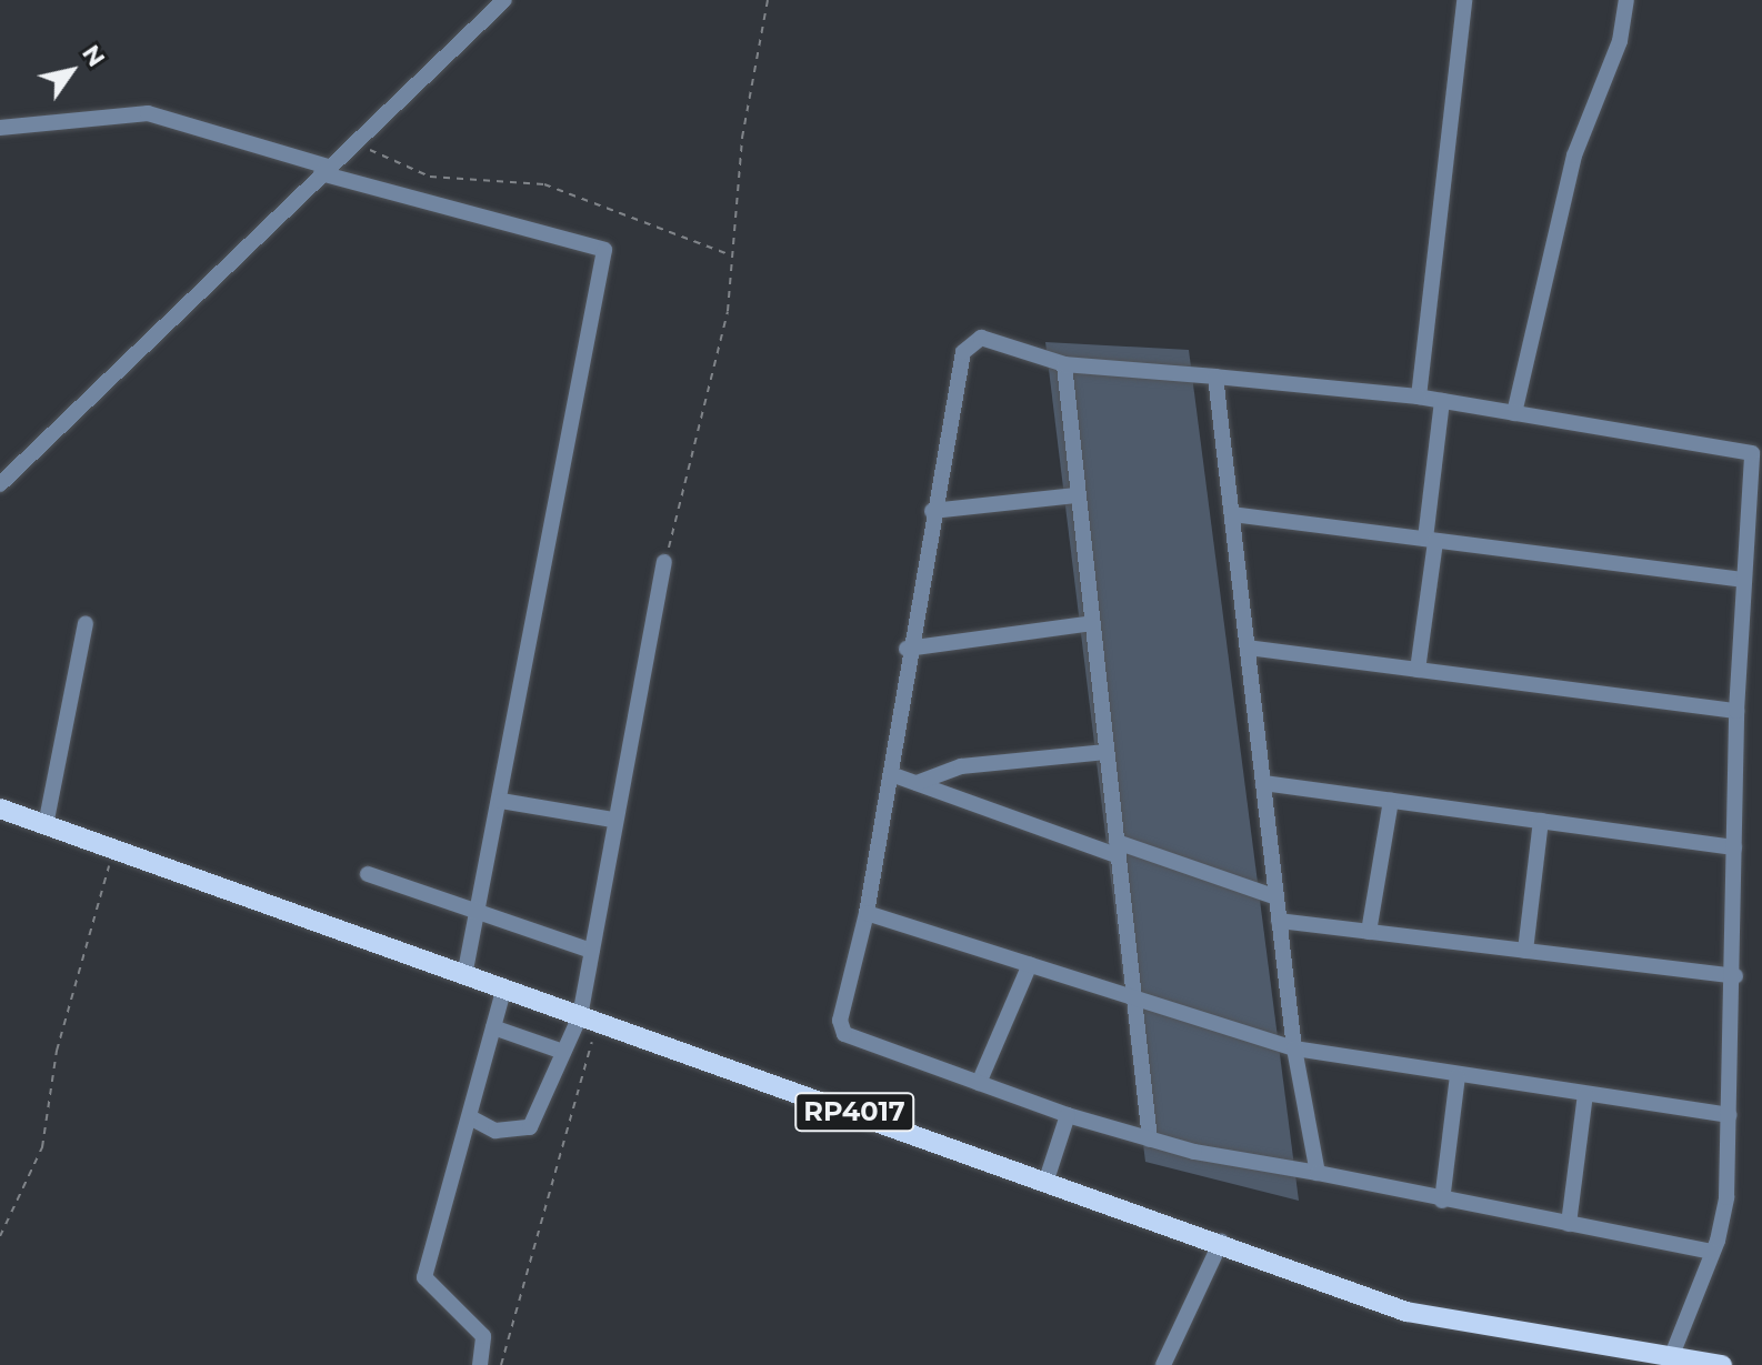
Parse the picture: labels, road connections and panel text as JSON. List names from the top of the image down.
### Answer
{
  "streets": {
    "main road": ["RP4017"]
  },
  "north": "top right"
}
